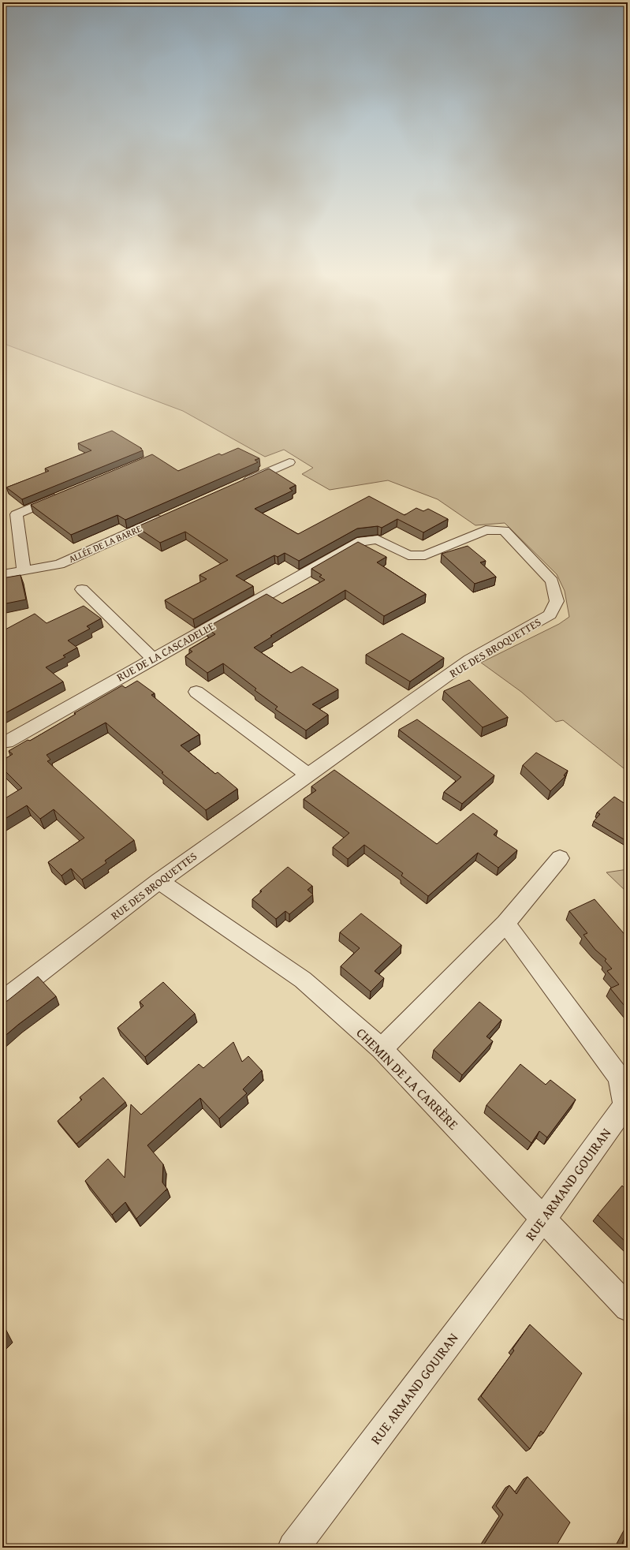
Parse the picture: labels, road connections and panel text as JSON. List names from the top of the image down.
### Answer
{
  "streets": {
    "street": [
      "ALLÉE DE LA BARRE",
      "RUE DES BROQUETTES",
      "RUE DE LA CASCADELLE",
      "CHEMIN DE LA CARRÈRE",
      "RUE ARMAND GOUIRAN"
    ]
  },
  "crossings": [
    ["RUE DES BROQUETTES", "RUE DE LA CASCADELLE"],
    ["RUE DES BROQUETTES", "CHEMIN DE LA CARRÈRE"],
    ["CHEMIN DE LA CARRÈRE", "RUE ARMAND GOUIRAN"]
  ]
}
